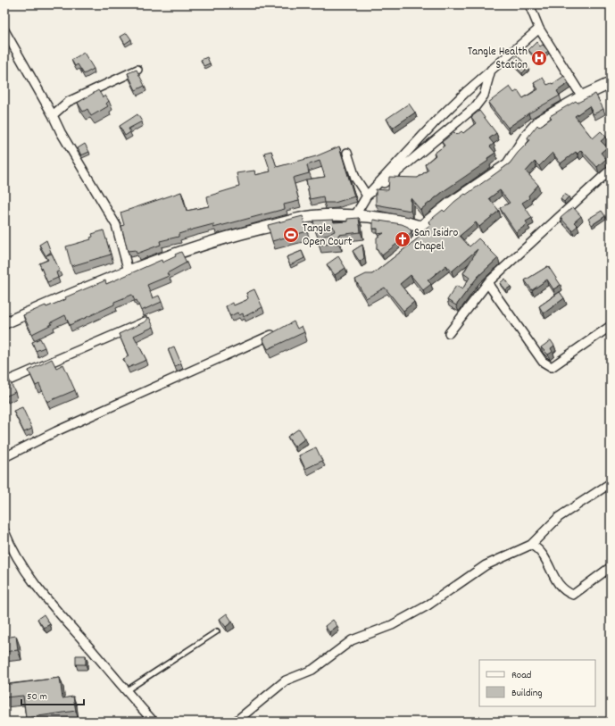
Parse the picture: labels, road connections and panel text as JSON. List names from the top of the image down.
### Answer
{
  "places": {
    "hospital": ["Tangle Health Station"],
    "sports": ["Tangle Open Court"],
    "church": ["San Isidro Chapel"]
  },
  "legend": ["Road", "Building"],
  "scale_bar": "50 m"
}
